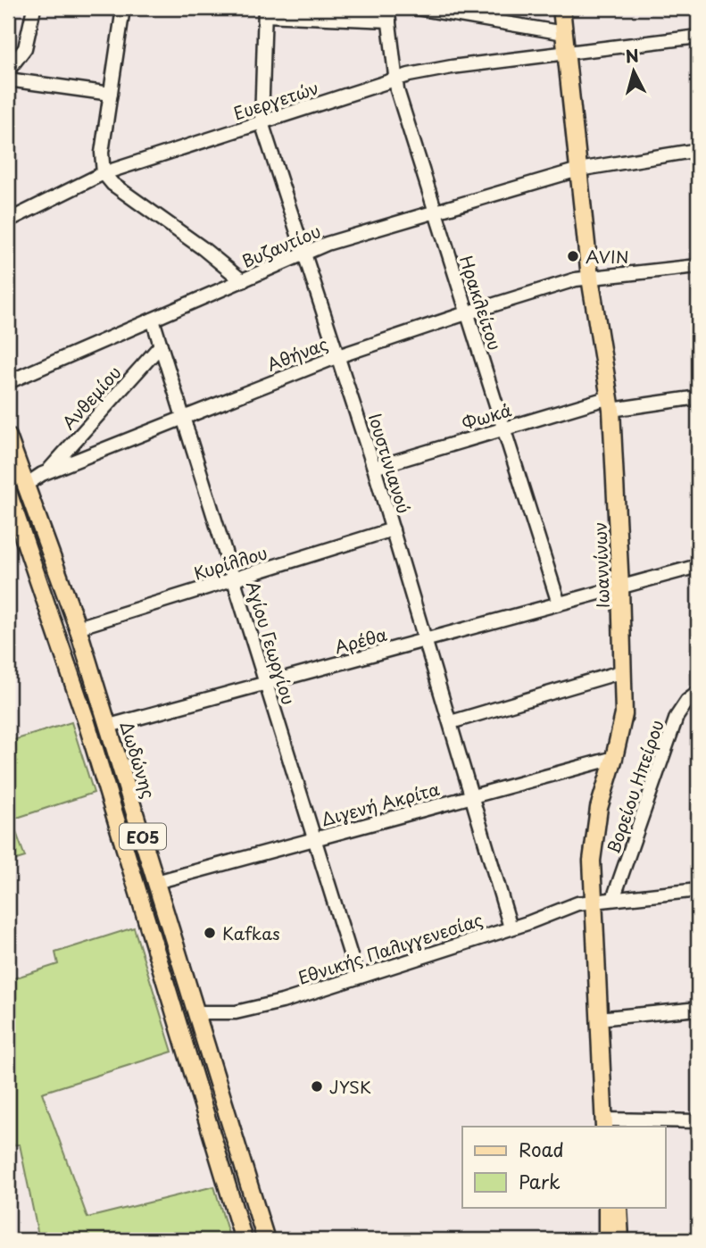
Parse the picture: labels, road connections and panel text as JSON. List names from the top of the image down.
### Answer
{
  "streets": {
    "main road": ["Ιωαννίνων", "Δωδώνης", "ΕΟ5"],
    "street": [
      "Ευεργετών",
      "Βυζαντίου",
      "Ηρακλείτου",
      "Αθήνας",
      "Ανθεμίου",
      "Φωκά",
      "Ιουστινιανού",
      "Κυρίλλου",
      "Αρέθα",
      "Αγίου Γεωργίου",
      "Βορείου Ηπείρου",
      "Διγενή Ακρίτα",
      "Εθνικής Παλιγγενεσίας"
    ]
  },
  "crossings": [
    ["Ευεργετών", "Ηρακλείτου"],
    ["Ευεργετών", "Ιουστινιανού"],
    ["Ευεργετών", "Ιωαννίνων"],
    ["Βυζαντίου", "Ηρακλείτου"],
    ["Βυζαντίου", "Ιουστινιανού"],
    ["Βυζαντίου", "Ιωαννίνων"],
    ["Βυζαντίου", "Αγίου Γεωργίου"],
    ["Ηρακλείτου", "Αθήνας"],
    ["Ηρακλείτου", "Φωκά"],
    ["Ηρακλείτου", "Αρέθα"],
    ["Αθήνας", "Ανθεμίου"],
    ["Αθήνας", "Ιουστινιανού"],
    ["Αθήνας", "Ιωαννίνων"],
    ["Αθήνας", "Αγίου Γεωργίου"],
    ["Αθήνας", "Δωδώνης"],
    ["Ανθεμίου", "Αγίου Γεωργίου"],
    ["Φωκά", "Ιουστινιανού"],
    ["Φωκά", "Ιωαννίνων"],
    ["Ιουστινιανού", "Κυρίλλου"],
    ["Ιουστινιανού", "Αρέθα"],
    ["Ιουστινιανού", "Διγενή Ακρίτα"],
    ["Ιουστινιανού", "Εθνικής Παλιγγενεσίας"],
    ["Κυρίλλου", "Αγίου Γεωργίου"],
    ["Κυρίλλου", "Δωδώνης"],
    ["Ιωαννίνων", "Αρέθα"],
    ["Ιωαννίνων", "Διγενή Ακρίτα"],
    ["Ιωαννίνων", "Εθνικής Παλιγγενεσίας"],
    ["Αρέθα", "Αγίου Γεωργίου"],
    ["Αρέθα", "Δωδώνης"],
    ["Αγίου Γεωργίου", "Διγενή Ακρίτα"],
    ["Αγίου Γεωργίου", "Εθνικής Παλιγγενεσίας"],
    ["Δωδώνης", "Διγενή Ακρίτα"],
    ["Δωδώνης", "Εθνικής Παλιγγενεσίας"],
    ["Βορείου Ηπείρου", "Εθνικής Παλιγγενεσίας"]
  ],
  "places": ["AVIN", "Kafkas", "JYSK"],
  "legend": ["Road", "Park"],
  "north": "top"
}
